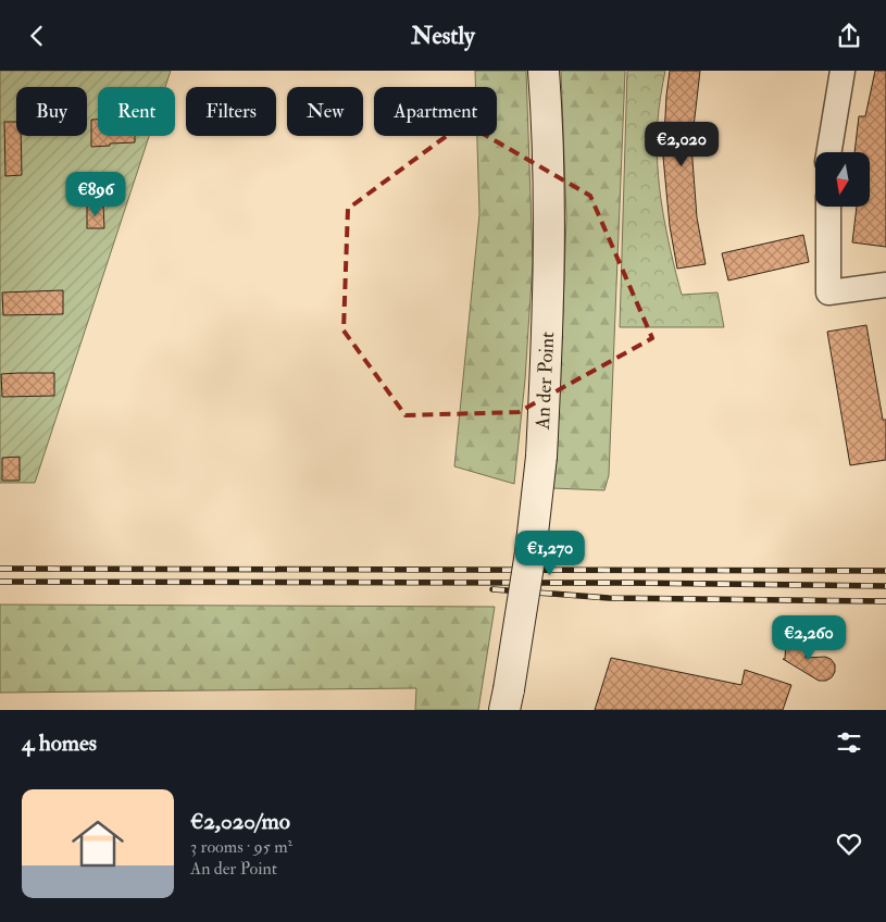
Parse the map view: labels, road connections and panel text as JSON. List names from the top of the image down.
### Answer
{
  "streets": {
    "street": ["An der Point"]
  },
  "north": "bottom",
  "page": {
    "header": "Nestly",
    "chip": [
      "Buy",
      "Rent",
      "Filters",
      "New",
      "Apartment"
    ],
    "price": [
      "€2,020",
      "€896",
      "€1,270",
      "€2,260"
    ],
    "heading": "4 homes",
    "list": [
      {
        "name": "€2,020/mo",
        "note": "3 rooms · 95 m² · An der Point"
      }
    ]
  }
}
